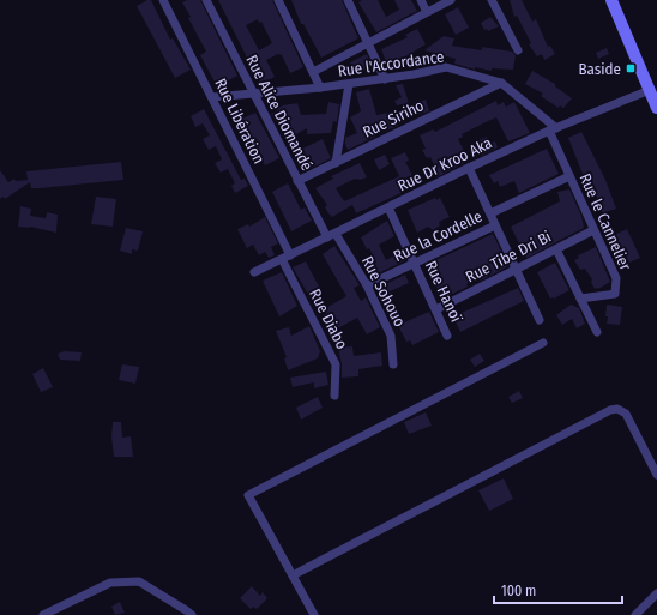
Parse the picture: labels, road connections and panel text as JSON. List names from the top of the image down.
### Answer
{
  "streets": {
    "street": [
      "Rue l'Accordance",
      "Rue Alice Diomandé",
      "Rue Siriho",
      "Rue Libération",
      "Rue Dr Kroo Aka",
      "Rue le Cannelier",
      "Rue la Cordelle",
      "Rue Tibe Dri Bi",
      "Rue Sohouo",
      "Rue Hanoï",
      "Rue Diabo"
    ]
  },
  "crossings": [
    ["Rue l'Accordance", "Rue Alice Diomandé"],
    ["Rue l'Accordance", "Rue Siriho"],
    ["Rue l'Accordance", "Rue Libération"],
    ["Rue l'Accordance", "Rue Dr Kroo Aka"],
    ["Rue l'Accordance", "Rue le Cannelier"],
    ["Rue Alice Diomandé", "Rue Siriho"],
    ["Rue Alice Diomandé", "Rue Dr Kroo Aka"],
    ["Rue Alice Diomandé", "Rue Sohouo"],
    ["Rue Libération", "Rue Dr Kroo Aka"],
    ["Rue Dr Kroo Aka", "Rue le Cannelier"],
    ["Rue Dr Kroo Aka", "Rue Sohouo"],
    ["Rue Dr Kroo Aka", "Rue Hanoï"],
    ["Rue Dr Kroo Aka", "Rue Diabo"],
    ["Rue le Cannelier", "Rue Tibe Dri Bi"],
    ["Rue la Cordelle", "Rue Sohouo"],
    ["Rue la Cordelle", "Rue Hanoï"],
    ["Rue Tibe Dri Bi", "Rue Hanoï"]
  ],
  "places": {
    "transit": ["Baside"]
  },
  "scale_bar": "100 m"
}
